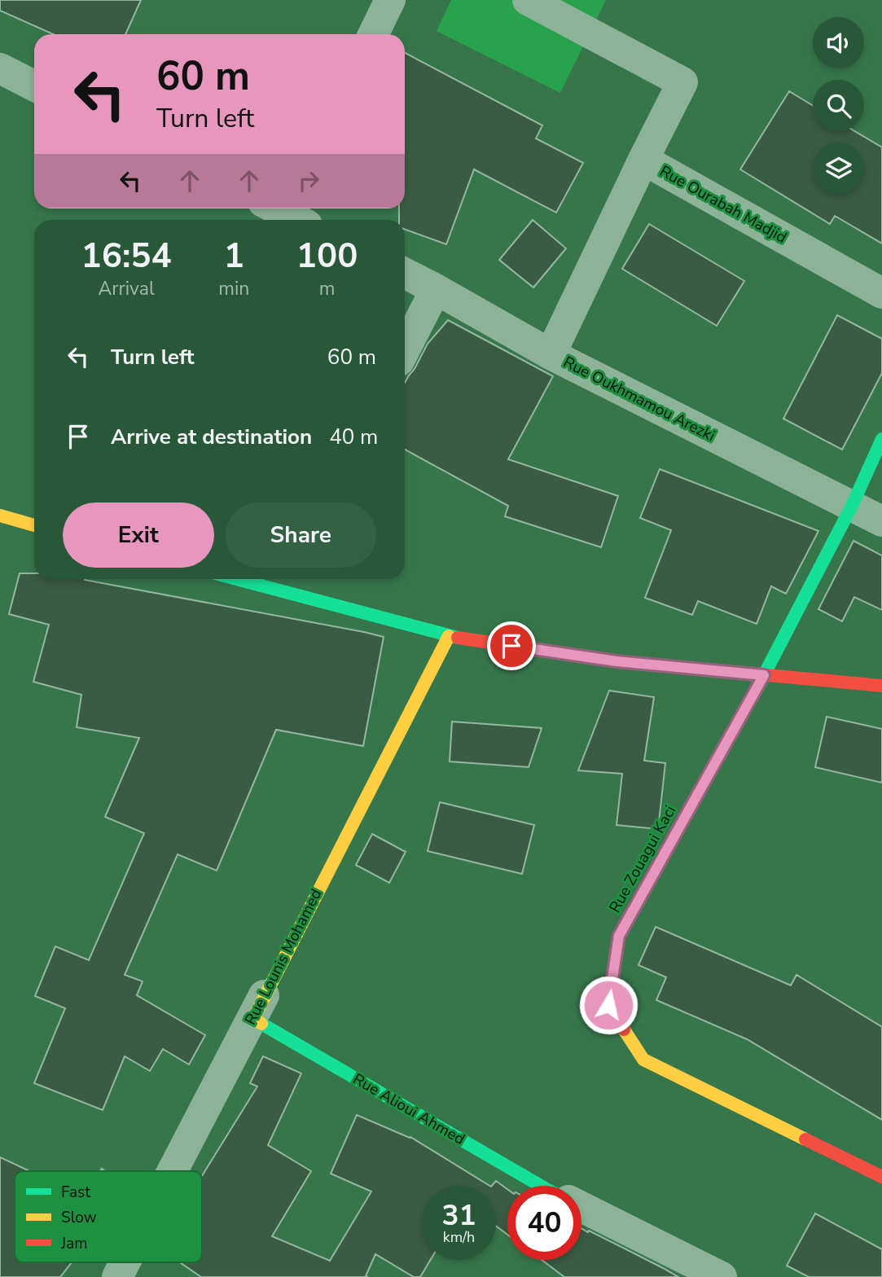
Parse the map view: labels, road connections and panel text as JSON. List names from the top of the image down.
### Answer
{
  "streets": {
    "street": [
      "Rue Ourabah Madjid",
      "Rue Oukhmamou Arezki",
      "Rue Zouagui Kaci",
      "Rue Lounis Mohamed",
      "Rue Alioui Ahmed"
    ]
  },
  "crossings": [
    ["Rue Oukhmamou Arezki", "Rue Zouagui Kaci"],
    ["Rue Lounis Mohamed", "Rue Alioui Ahmed"]
  ],
  "legend": ["Fast", "Slow", "Jam"],
  "page": {
    "turn": ["60 m", "Turn left"],
    "eta": [
      "16:54",
      "Arrival",
      "1",
      "min",
      "100",
      "m"
    ],
    "list": [
      {
        "name": "Turn left",
        "value": "60 m"
      },
      {
        "name": "Arrive at destination",
        "value": "40 m"
      }
    ],
    "buttons": ["Exit", "Share"],
    "speed": "31 km/h",
    "limit": "40"
  }
}
